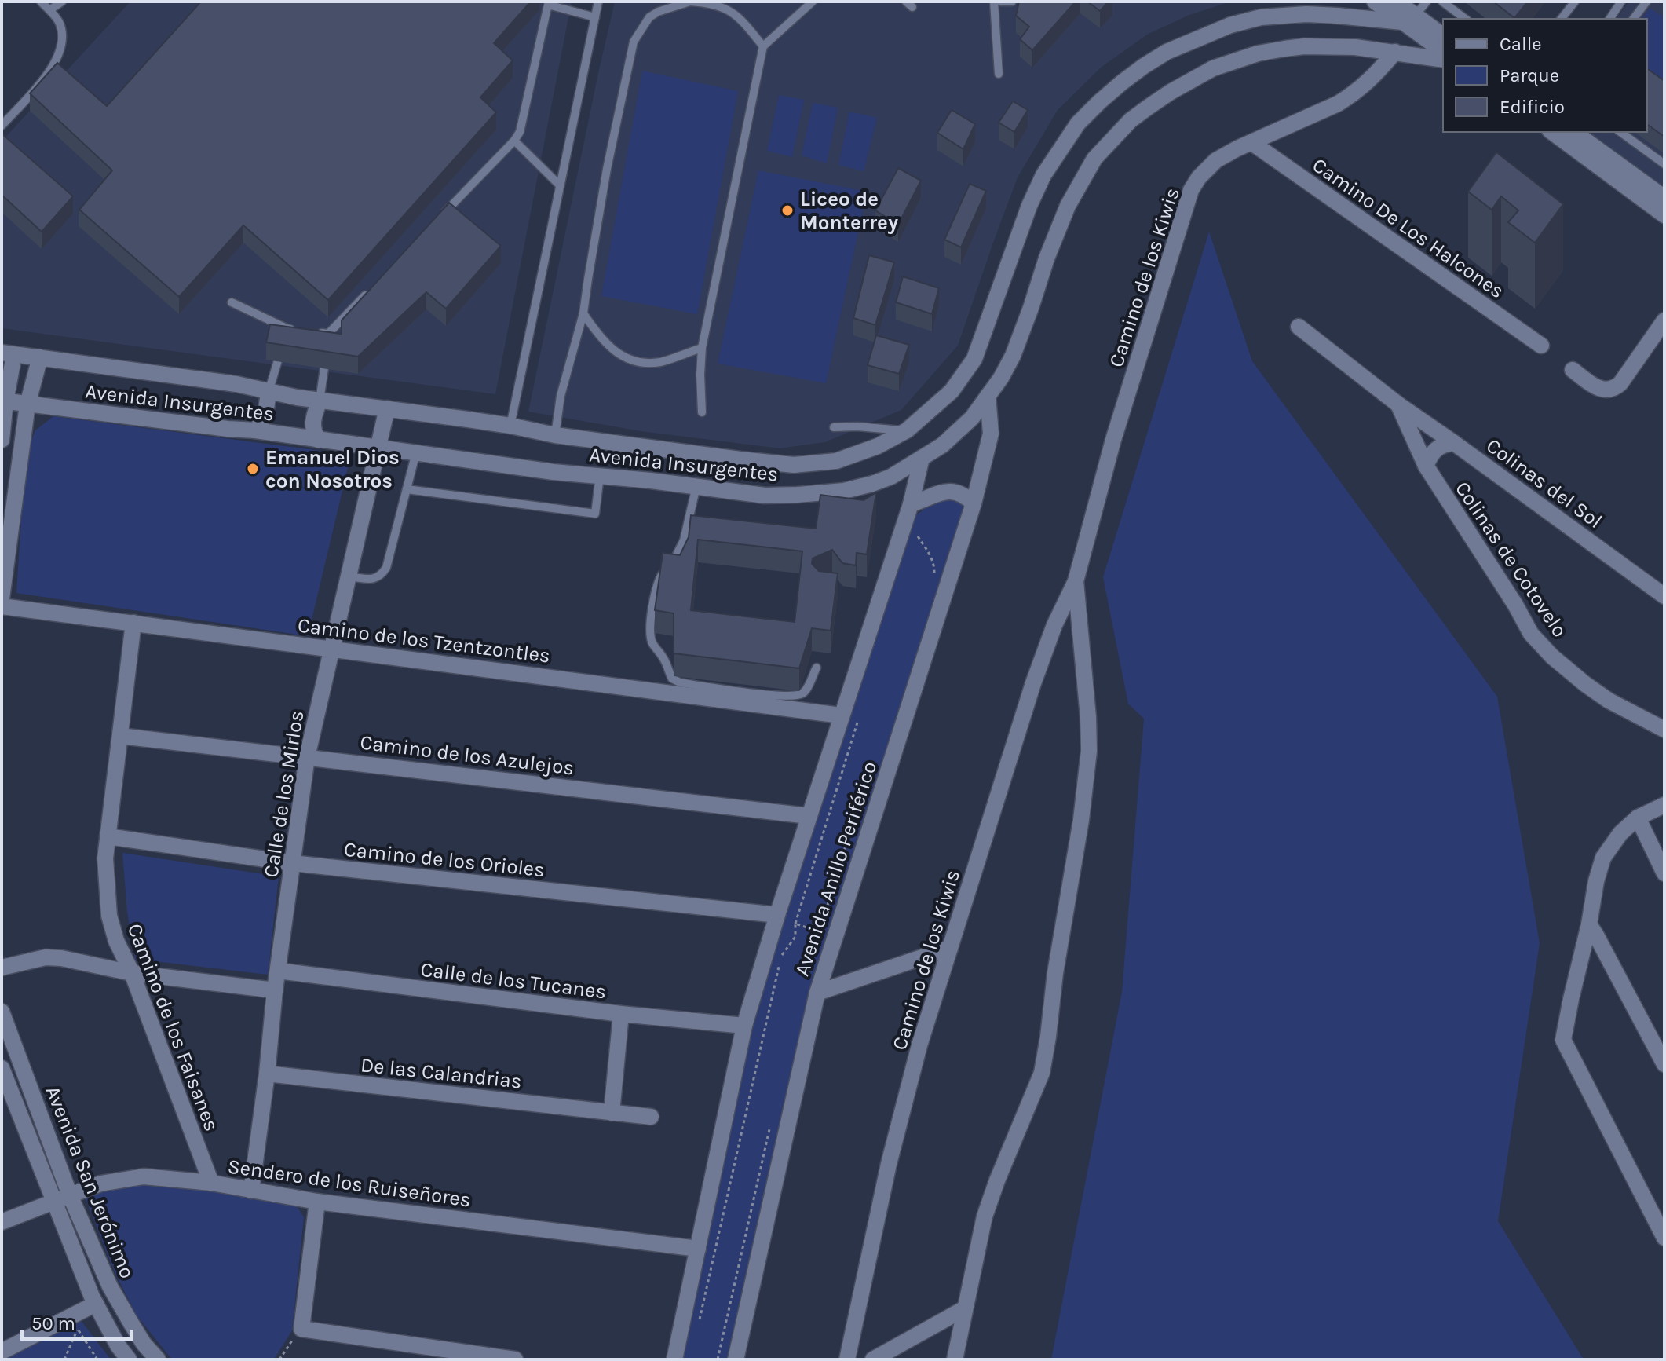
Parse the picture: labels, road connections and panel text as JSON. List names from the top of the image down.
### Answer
{
  "streets": {
    "street": [
      "Camino De Los Halcones",
      "Camino de los Kiwis",
      "Avenida Insurgentes",
      "Colinas del Sol",
      "Colinas de Cotovelo",
      "Camino de los Tzentzontles",
      "Camino de los Azulejos",
      "Calle de los Mirlos",
      "Camino de los Orioles",
      "Avenida Anillo Periférico",
      "Calle de los Tucanes",
      "Camino de los Faisanes",
      "De las Calandrias",
      "Avenida San Jerónimo",
      "Sendero de los Ruiseñores"
    ]
  },
  "crossings": [
    ["Camino De Los Halcones", "Camino de los Kiwis"],
    ["Camino de los Kiwis", "Avenida Insurgentes"],
    ["Avenida Insurgentes", "Calle de los Mirlos"],
    ["Avenida Insurgentes", "Avenida Anillo Periférico"],
    ["Colinas del Sol", "Colinas de Cotovelo"],
    ["Camino de los Tzentzontles", "Calle de los Mirlos"],
    ["Camino de los Tzentzontles", "Avenida Anillo Periférico"],
    ["Camino de los Tzentzontles", "Camino de los Faisanes"],
    ["Camino de los Azulejos", "Calle de los Mirlos"],
    ["Camino de los Azulejos", "Avenida Anillo Periférico"],
    ["Camino de los Azulejos", "Camino de los Faisanes"],
    ["Calle de los Mirlos", "Camino de los Orioles"],
    ["Calle de los Mirlos", "Calle de los Tucanes"],
    ["Calle de los Mirlos", "De las Calandrias"],
    ["Calle de los Mirlos", "Sendero de los Ruiseñores"],
    ["Camino de los Orioles", "Avenida Anillo Periférico"],
    ["Camino de los Orioles", "Camino de los Faisanes"],
    ["Avenida Anillo Periférico", "Calle de los Tucanes"],
    ["Avenida Anillo Periférico", "Sendero de los Ruiseñores"],
    ["Camino de los Faisanes", "Sendero de los Ruiseñores"],
    ["Avenida San Jerónimo", "Sendero de los Ruiseñores"]
  ],
  "places": ["Liceo de Monterrey", "Emanuel Dios con Nosotros"],
  "legend": ["Calle", "Parque", "Edificio"],
  "scale_bar": "50 m"
}
